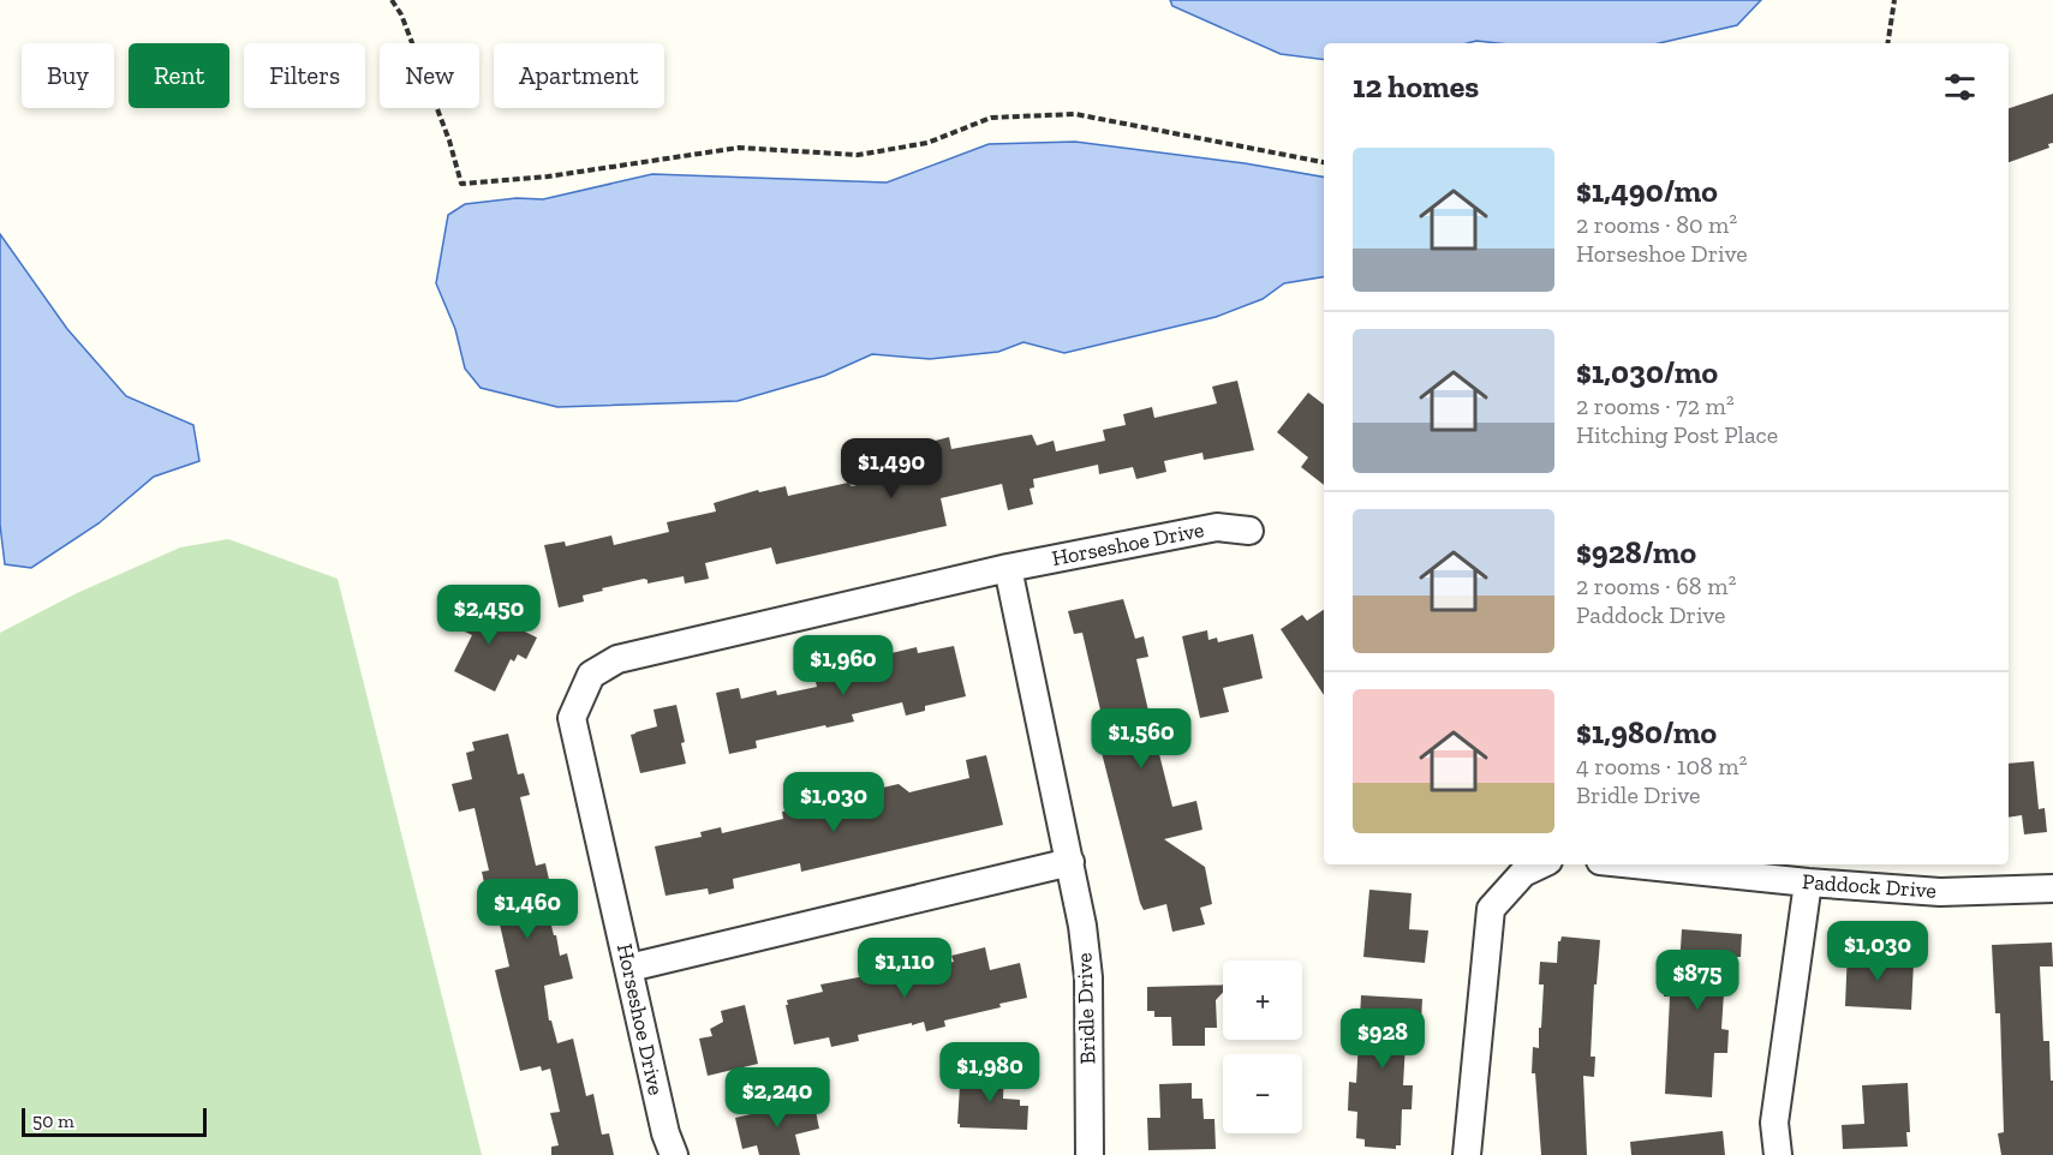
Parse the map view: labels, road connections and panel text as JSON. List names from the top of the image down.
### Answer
{
  "streets": {
    "street": ["Horseshoe Drive", "Paddock Drive", "Bridle Drive"]
  },
  "scale_bar": "50 m",
  "page": {
    "chip": [
      "Buy",
      "Rent",
      "Filters",
      "New",
      "Apartment"
    ],
    "heading": "12 homes",
    "list": [
      {
        "name": "$1,490/mo",
        "note": "2 rooms · 80 m² · Horseshoe Drive"
      },
      {
        "name": "$1,030/mo",
        "note": "2 rooms · 72 m² · Hitching Post Place"
      },
      {
        "name": "$928/mo",
        "note": "2 rooms · 68 m² · Paddock Drive"
      },
      {
        "name": "$1,980/mo",
        "note": "4 rooms · 108 m² · Bridle Drive"
      }
    ],
    "price": [
      "$1,490",
      "$2,450",
      "$1,960",
      "$1,560",
      "$1,030",
      "$1,460",
      "$1,030",
      "$1,110",
      "$875",
      "$928",
      "$1,980",
      "$2,240"
    ],
    "map_buttons": ["+", "−"],
    "scale": "50 m"
  }
}
